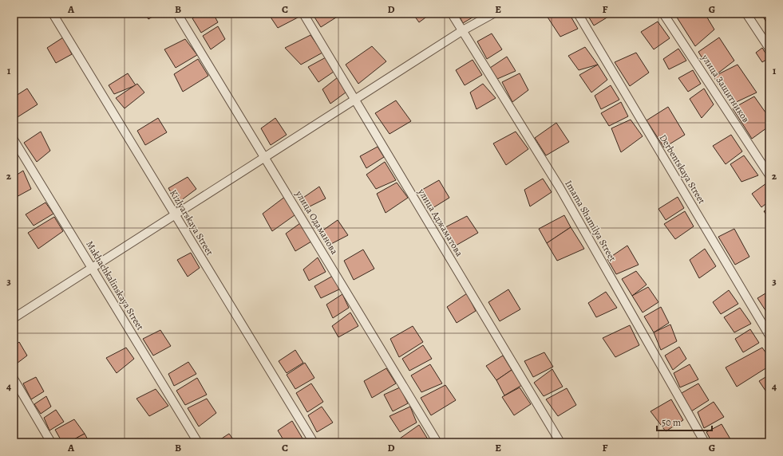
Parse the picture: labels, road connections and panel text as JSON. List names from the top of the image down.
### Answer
{
  "streets": {
    "street": [
      "улица Защитников",
      "Derbentskaya Street",
      "Imama Shamilya Street",
      "Kizlyarskaya Street",
      "улица Одаманова",
      "улица Аджаматова",
      "Makhachkalinskaya Street"
    ]
  },
  "scale_bar": "50 m",
  "grid": {
    "columns": [
      "A",
      "B",
      "C",
      "D",
      "E",
      "F",
      "G"
    ],
    "rows": [
      "1",
      "2",
      "3",
      "4"
    ]
  }
}
